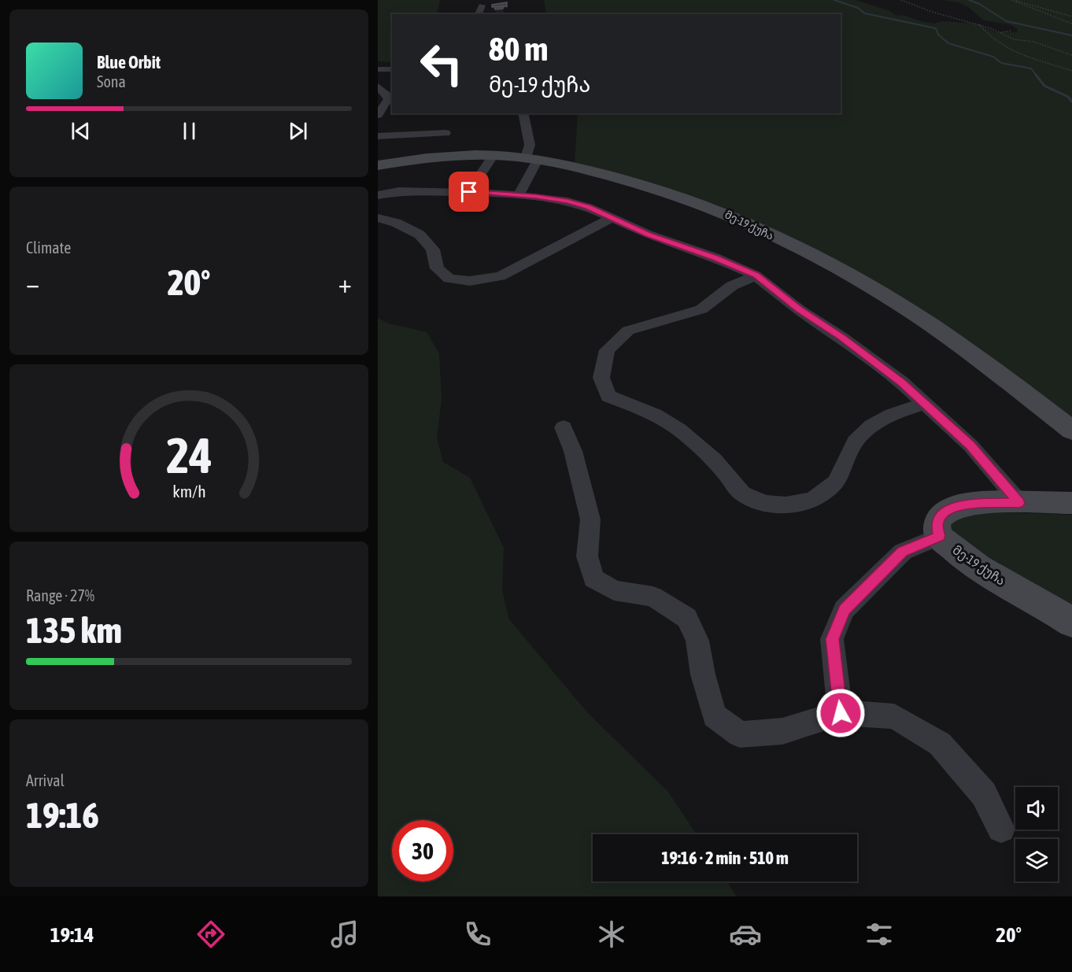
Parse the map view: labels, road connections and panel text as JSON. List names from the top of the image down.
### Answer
{
  "streets": {
    "street": ["მე-19 ქუჩა"]
  },
  "page": {
    "turn": ["80 m", "მე-19 ქუჩა"],
    "song": ["Blue Orbit", "Sona"],
    "tile": [
      "Climate",
      ["Range · 27%", "135 km"],
      ["Arrival", "19:16"]
    ],
    "heat": ["−", "20°", "+"],
    "limit": "30",
    "trip": "19:16 · 2 min · 510 m",
    "tabs": ["19:14", "20°"],
    "gauge": ["24", "km/h"]
  }
}
